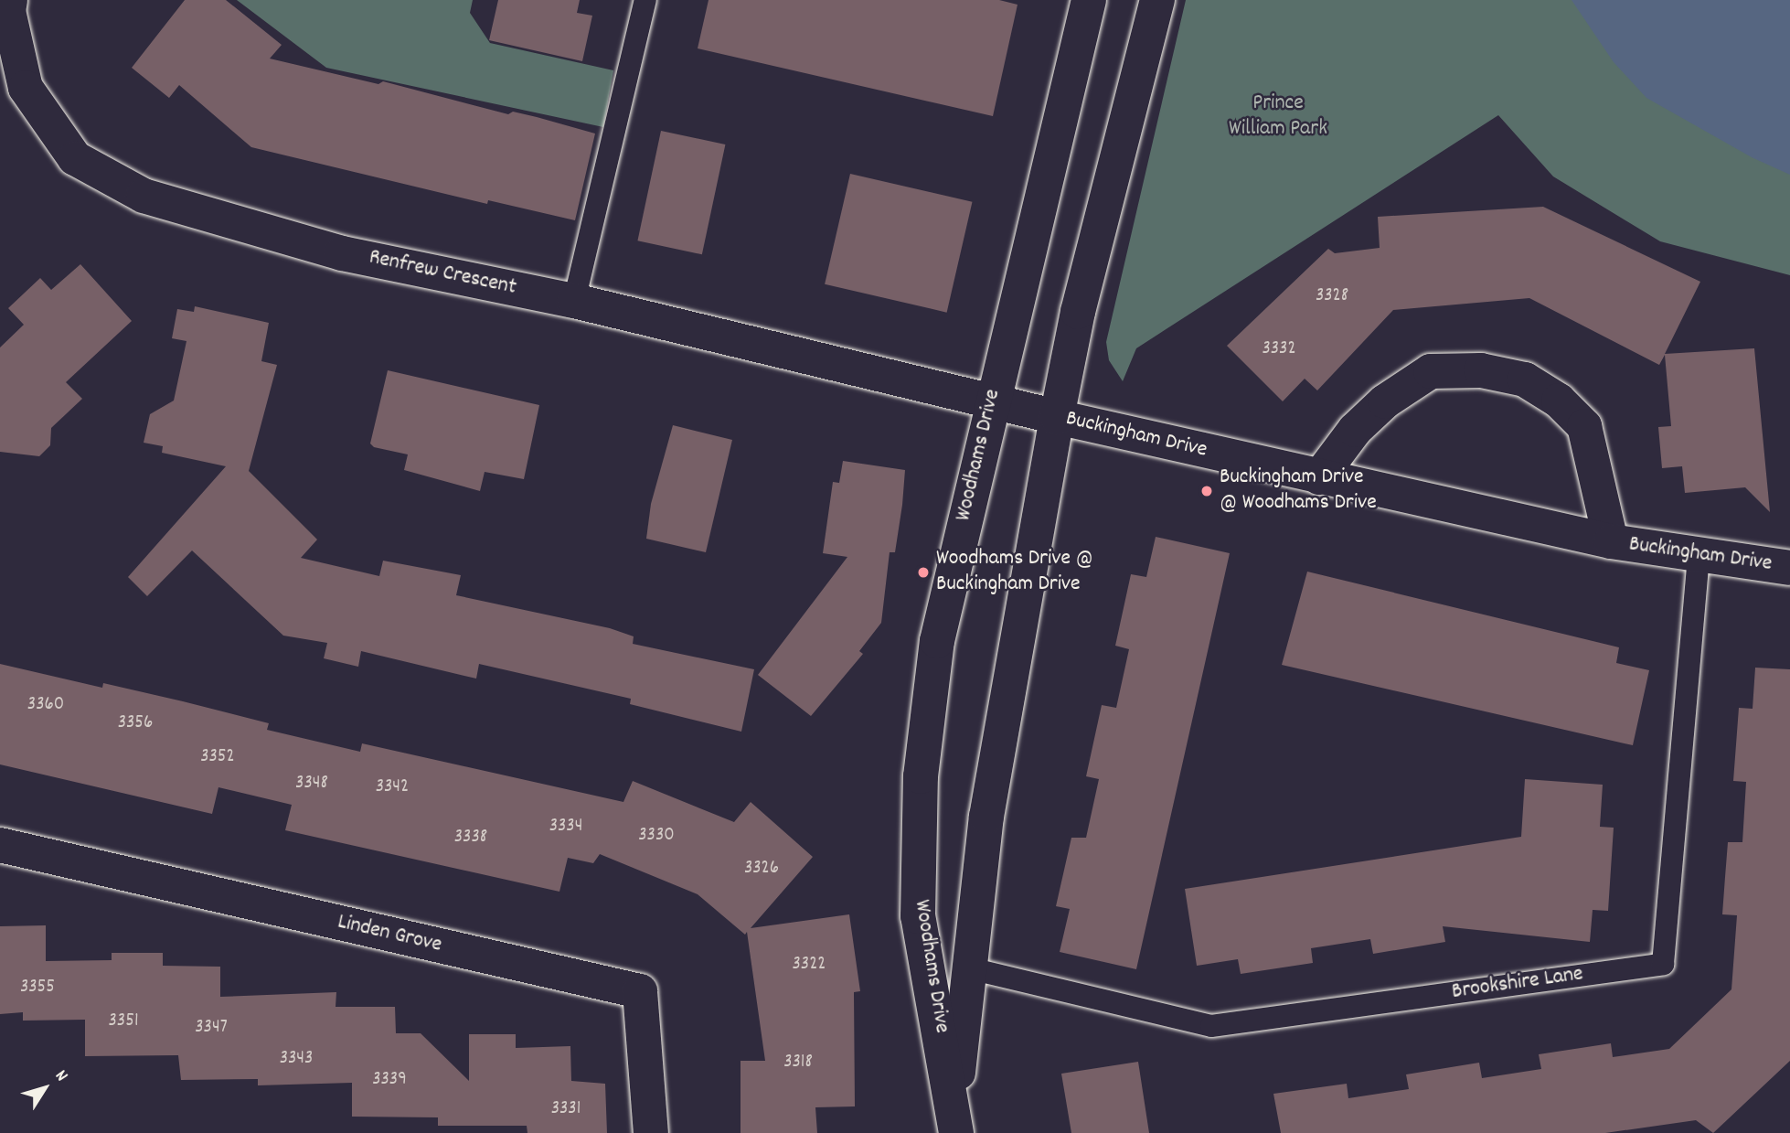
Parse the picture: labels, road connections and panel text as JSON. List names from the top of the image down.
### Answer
{
  "streets": {
    "street": [
      "Renfrew Crescent",
      "Buckingham Drive",
      "Woodhams Drive",
      "Linden Grove"
    ],
    "lane": ["Brookshire Lane"]
  },
  "crossings": [
    ["Renfrew Crescent", "Buckingham Drive"],
    ["Renfrew Crescent", "Woodhams Drive"],
    ["Buckingham Drive", "Woodhams Drive"],
    ["Buckingham Drive", "Brookshire Lane"],
    ["Woodhams Drive", "Brookshire Lane"]
  ],
  "parks": ["Prince William Park"],
  "places": ["Buckingham Drive @ Woodhams Drive", "Woodhams Drive @ Buckingham Drive"],
  "house_numbers": [
    "3328",
    "3332",
    "3360",
    "3356",
    "3352",
    "3348",
    "3342",
    "3334",
    "3330",
    "3338",
    "3326",
    "3322",
    "3355",
    "3351",
    "3347",
    "3343",
    "3318",
    "3339",
    "3331"
  ],
  "north": "top right"
}
